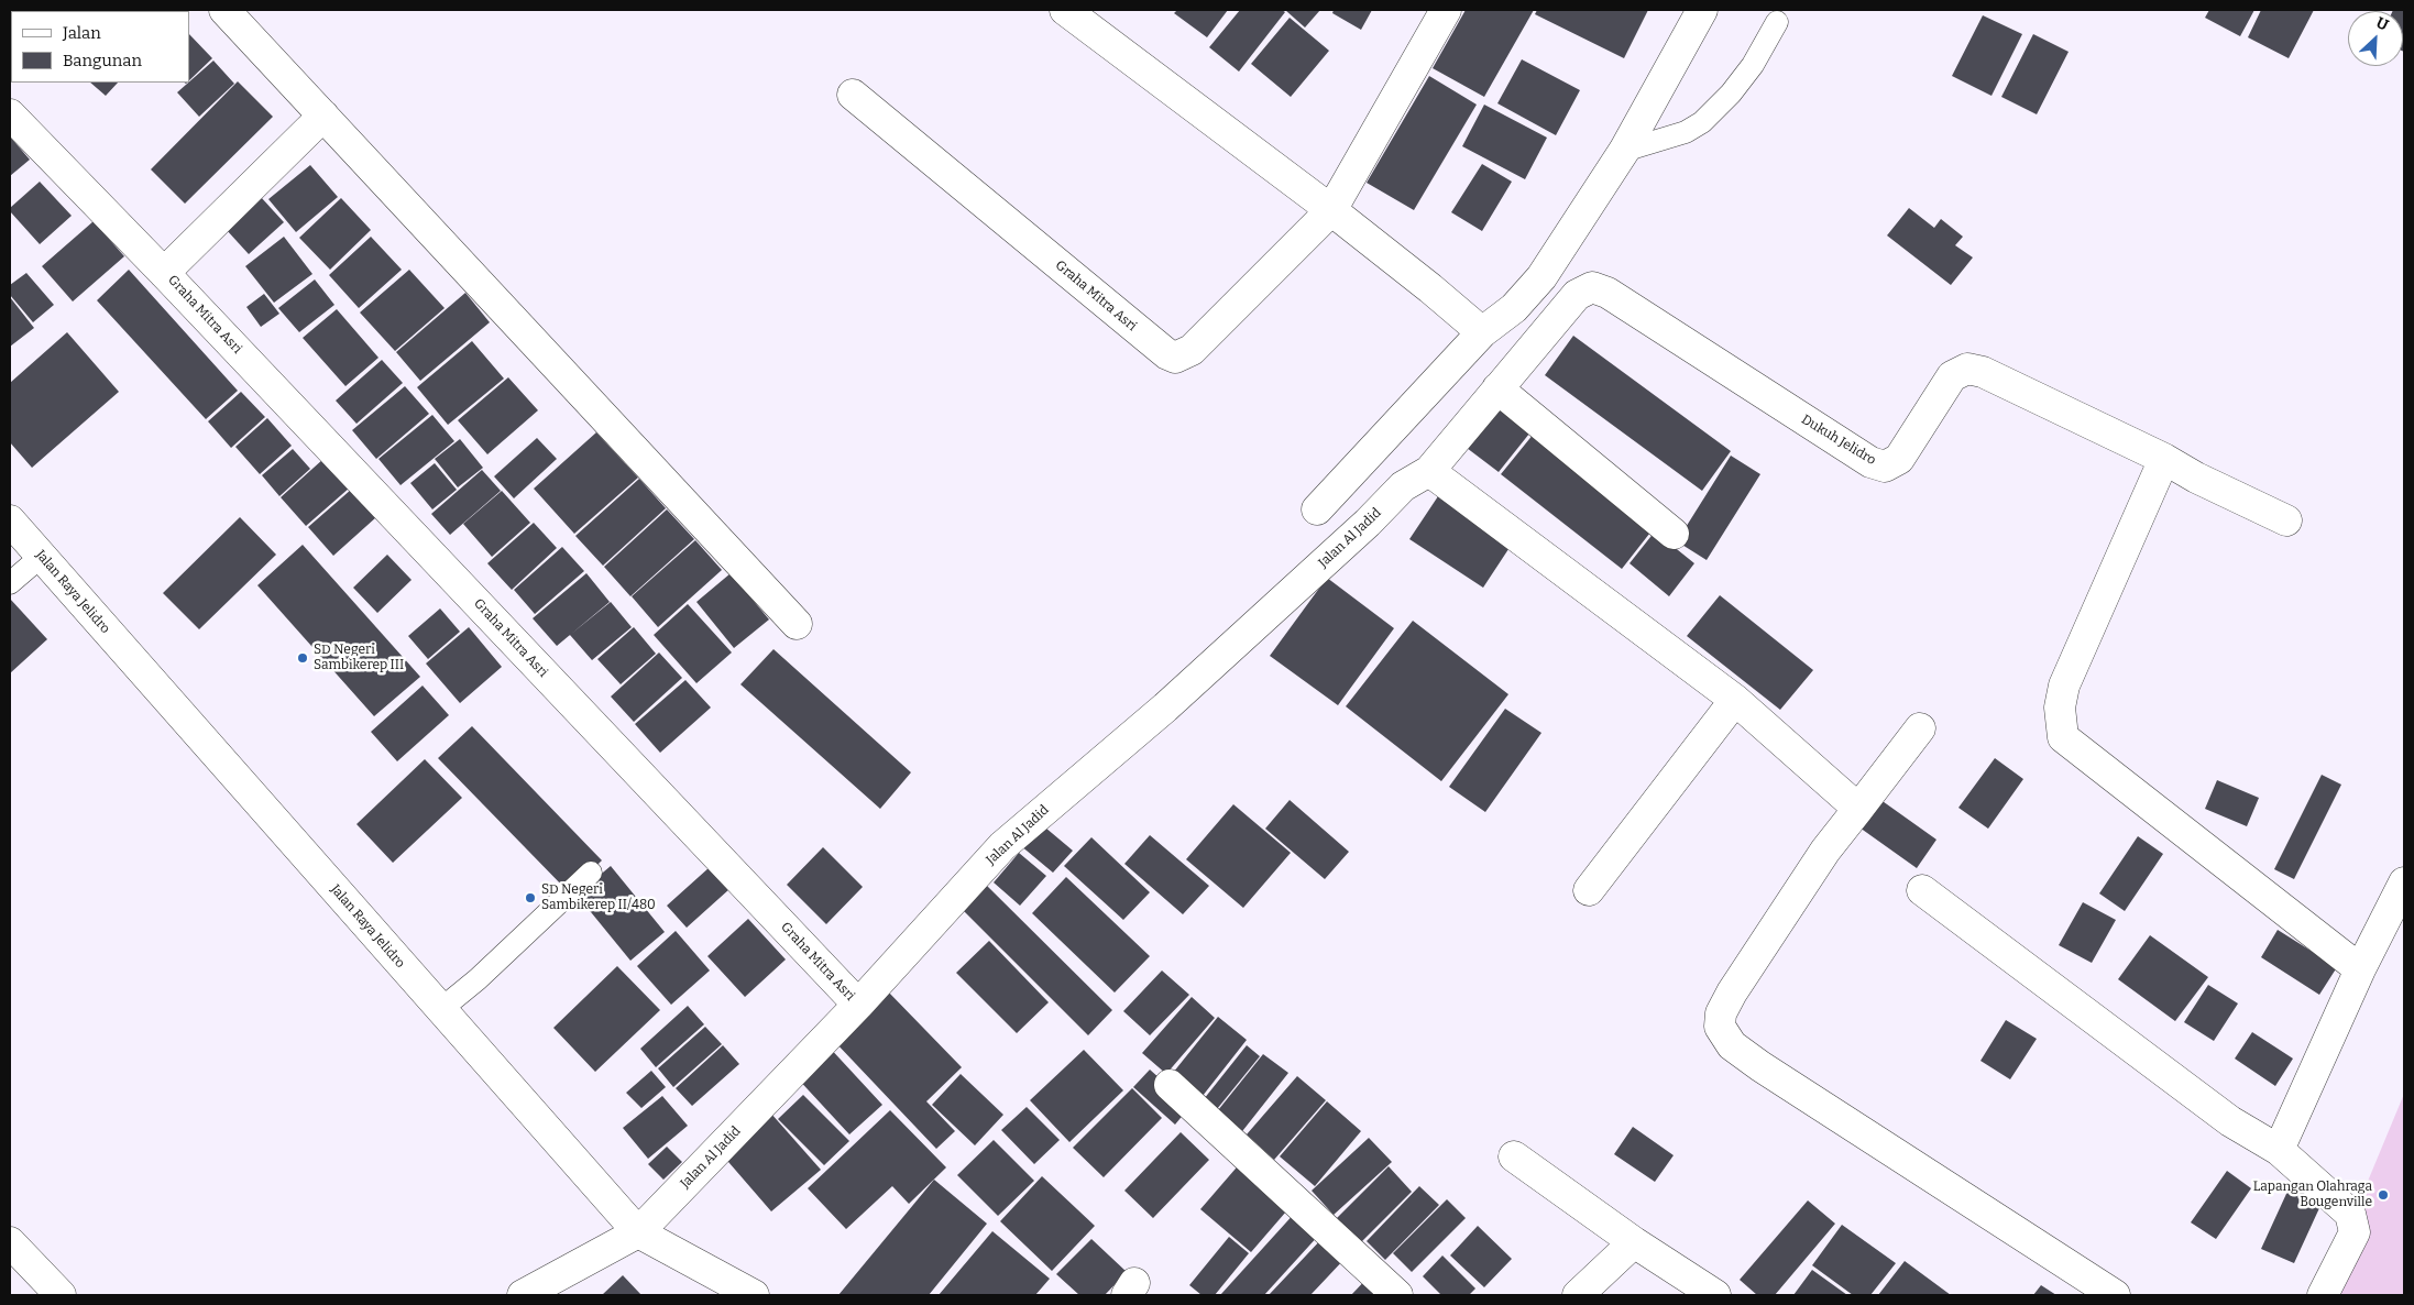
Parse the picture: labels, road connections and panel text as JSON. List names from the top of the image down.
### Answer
{
  "streets": {
    "street": [
      "Graha Mitra Asri",
      "Dukuh Jelidro",
      "Jalan Al Jadid",
      "Jalan Raya Jelidro"
    ]
  },
  "crossings": [
    ["Graha Mitra Asri", "Jalan Al Jadid"],
    ["Dukuh Jelidro", "Jalan Al Jadid"],
    ["Jalan Al Jadid", "Jalan Raya Jelidro"]
  ],
  "places": ["SD Negeri Sambikerep III", "SD Negeri Sambikerep II/480", "Lapangan Olahraga Bougenville"],
  "legend": ["Jalan", "Bangunan"],
  "north": "top right"
}
